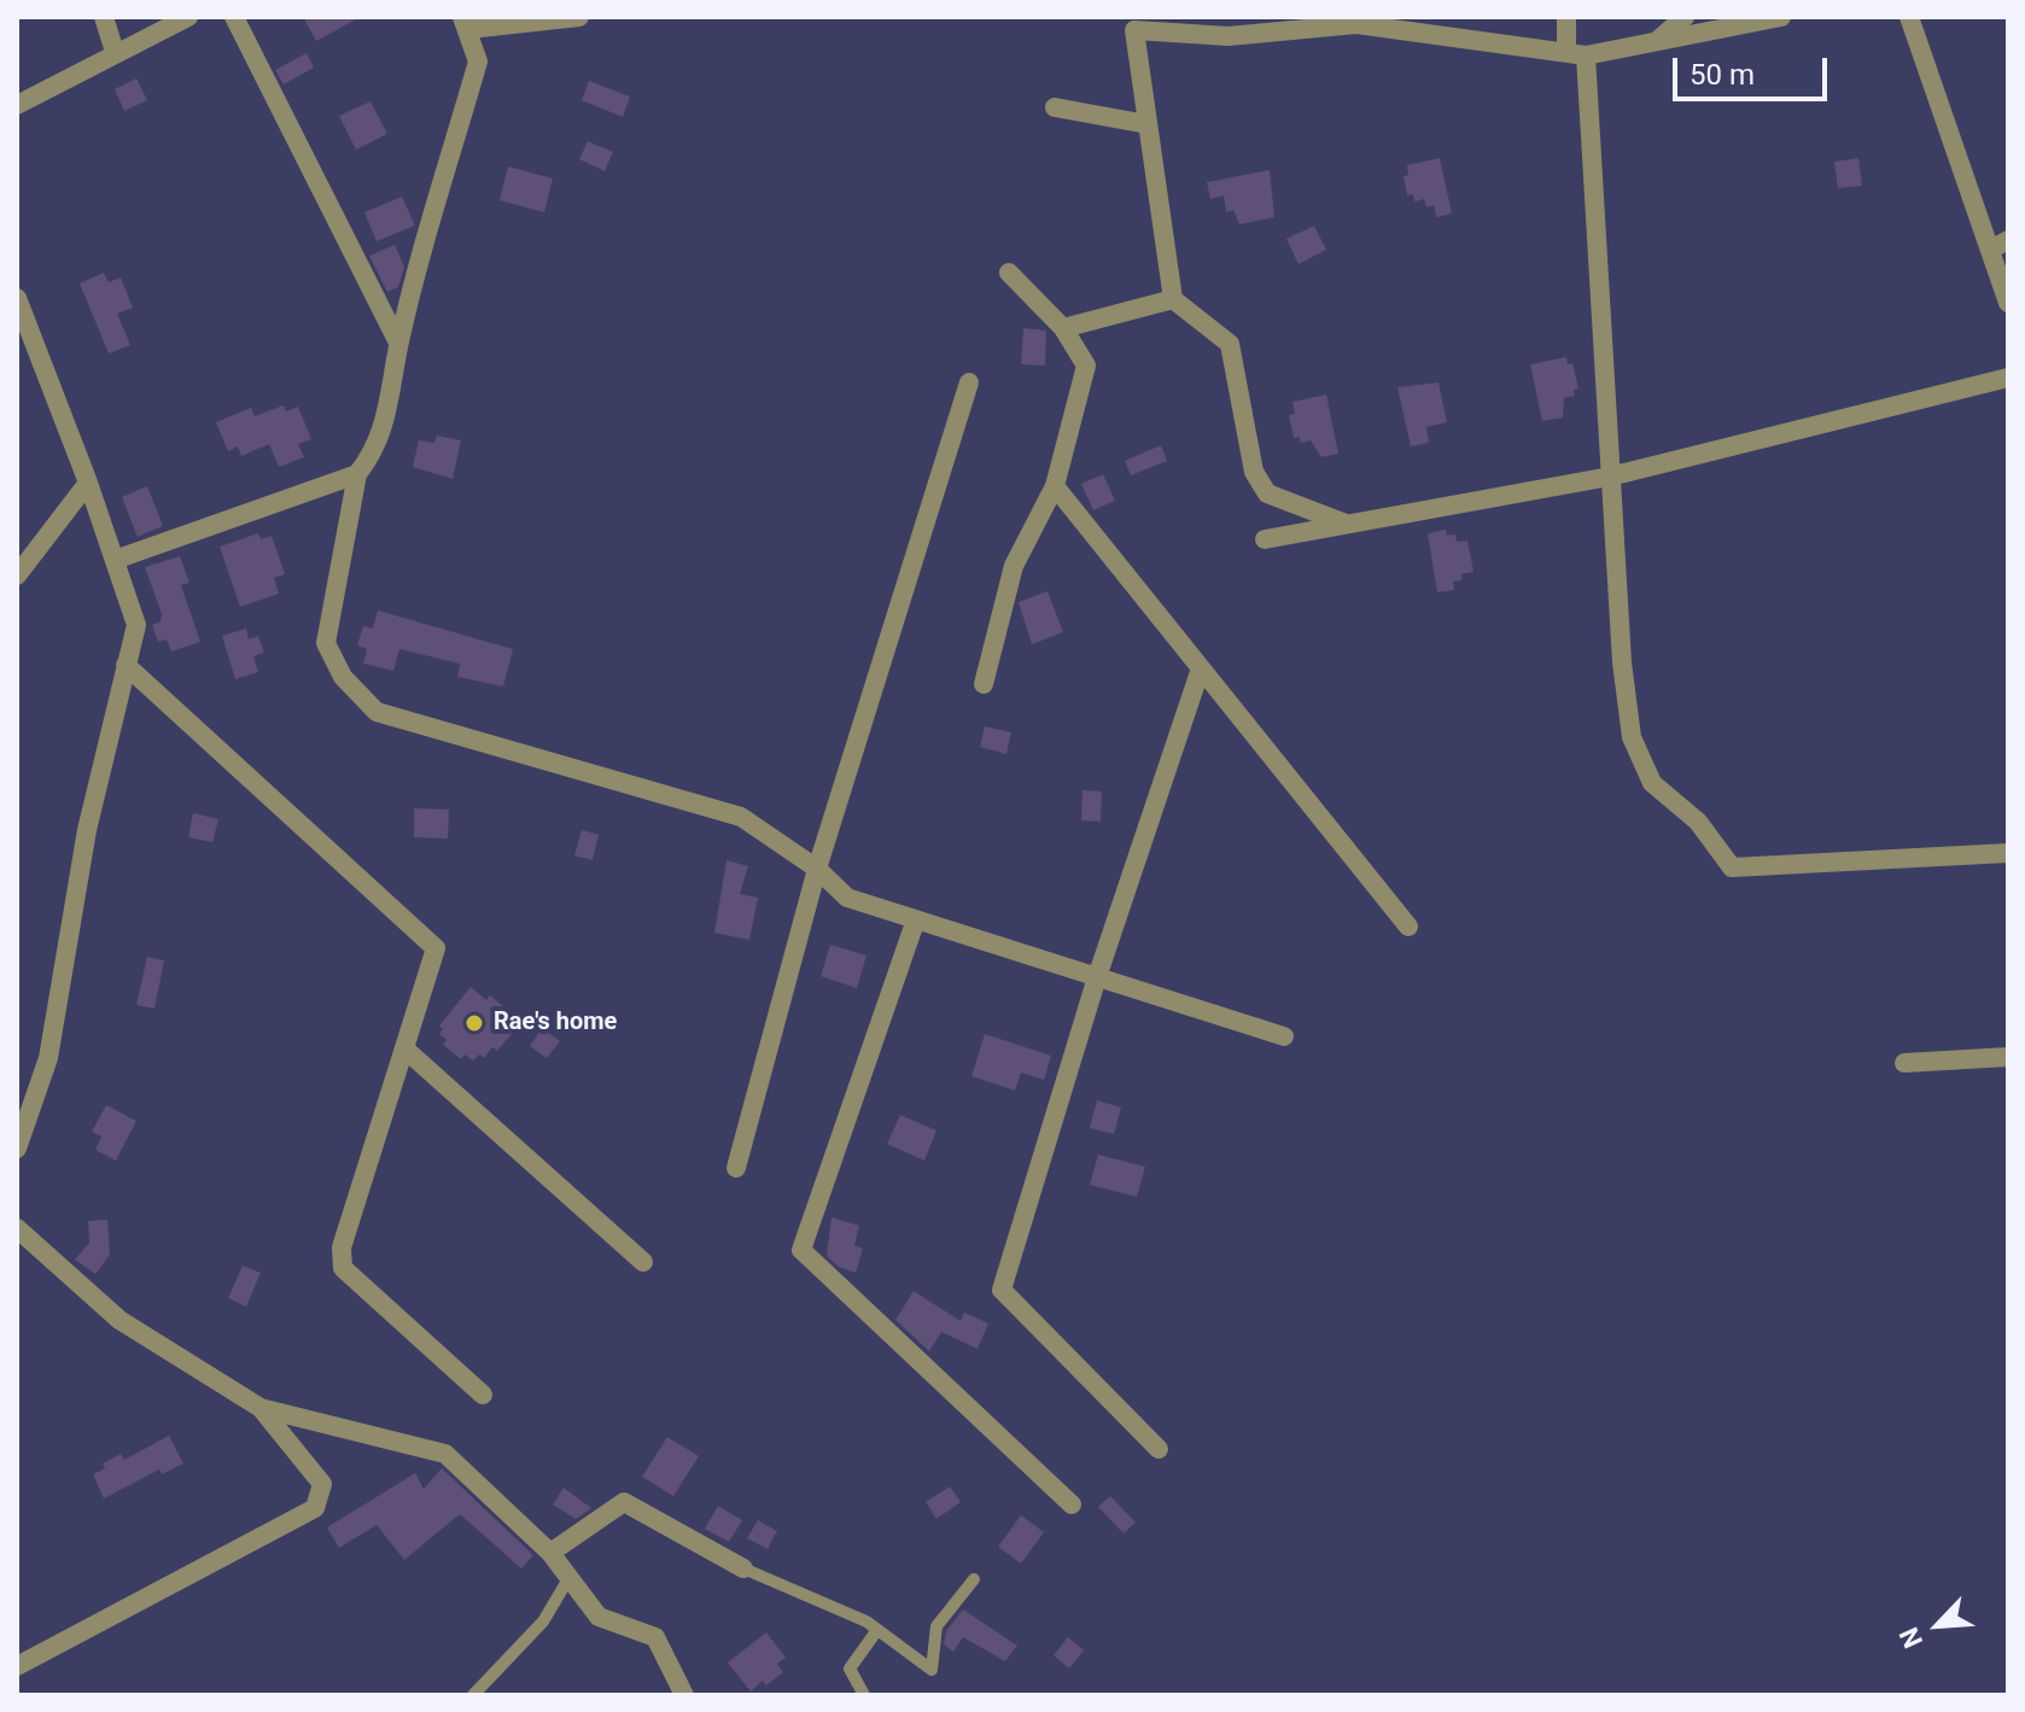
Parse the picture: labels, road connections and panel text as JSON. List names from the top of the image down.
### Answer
{
  "places": ["Rae's home"],
  "scale_bar": "50 m",
  "north": "bottom left"
}
